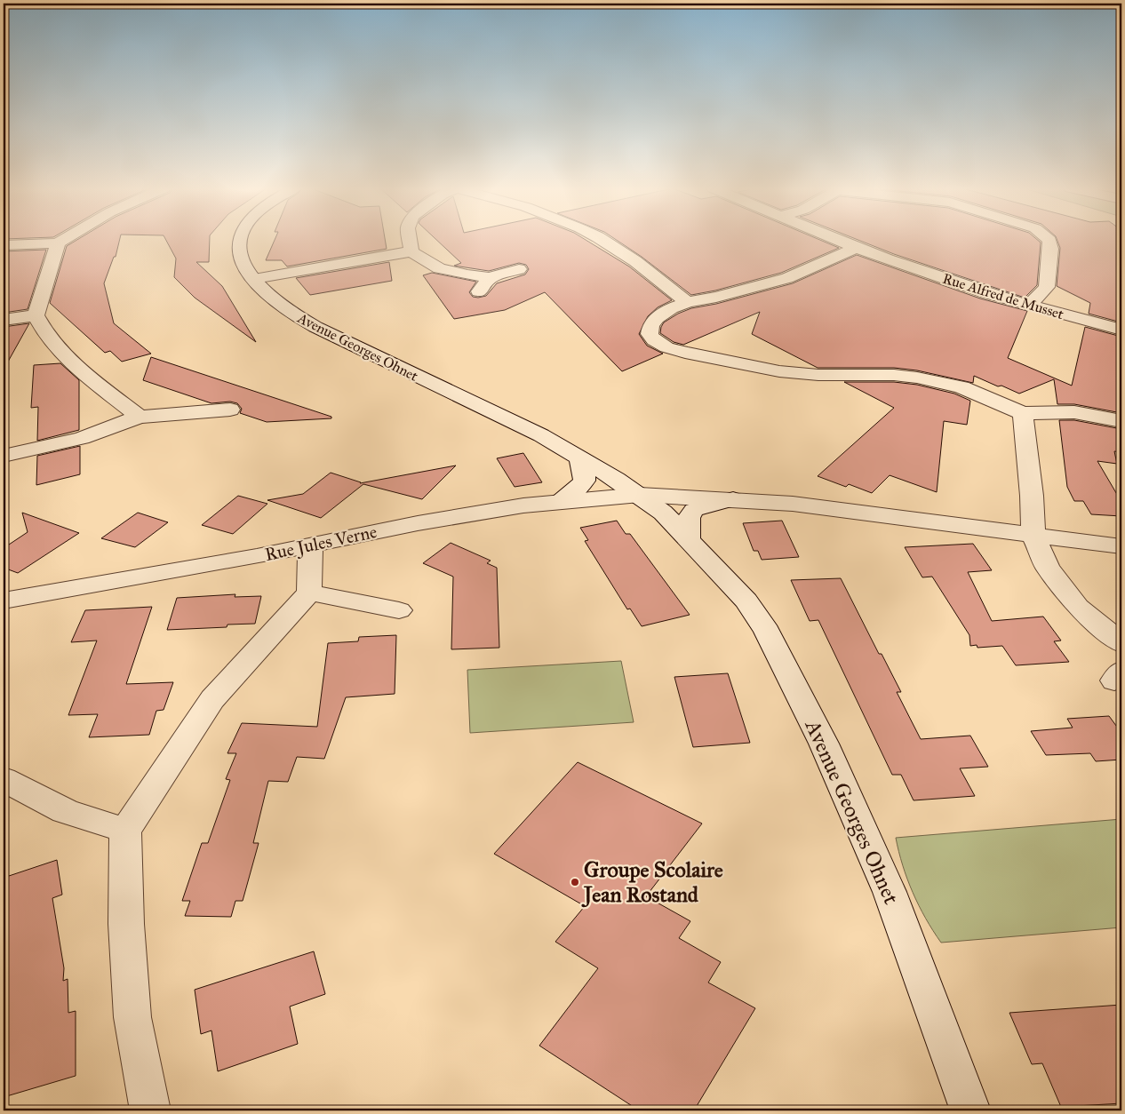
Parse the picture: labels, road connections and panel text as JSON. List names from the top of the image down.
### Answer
{
  "streets": {
    "street": ["Rue Alfred de Musset", "Avenue Georges Ohnet", "Rue Jules Verne"]
  },
  "crossings": [
    ["Avenue Georges Ohnet", "Rue Jules Verne"]
  ],
  "places": ["Groupe Scolaire Jean Rostand"]
}
